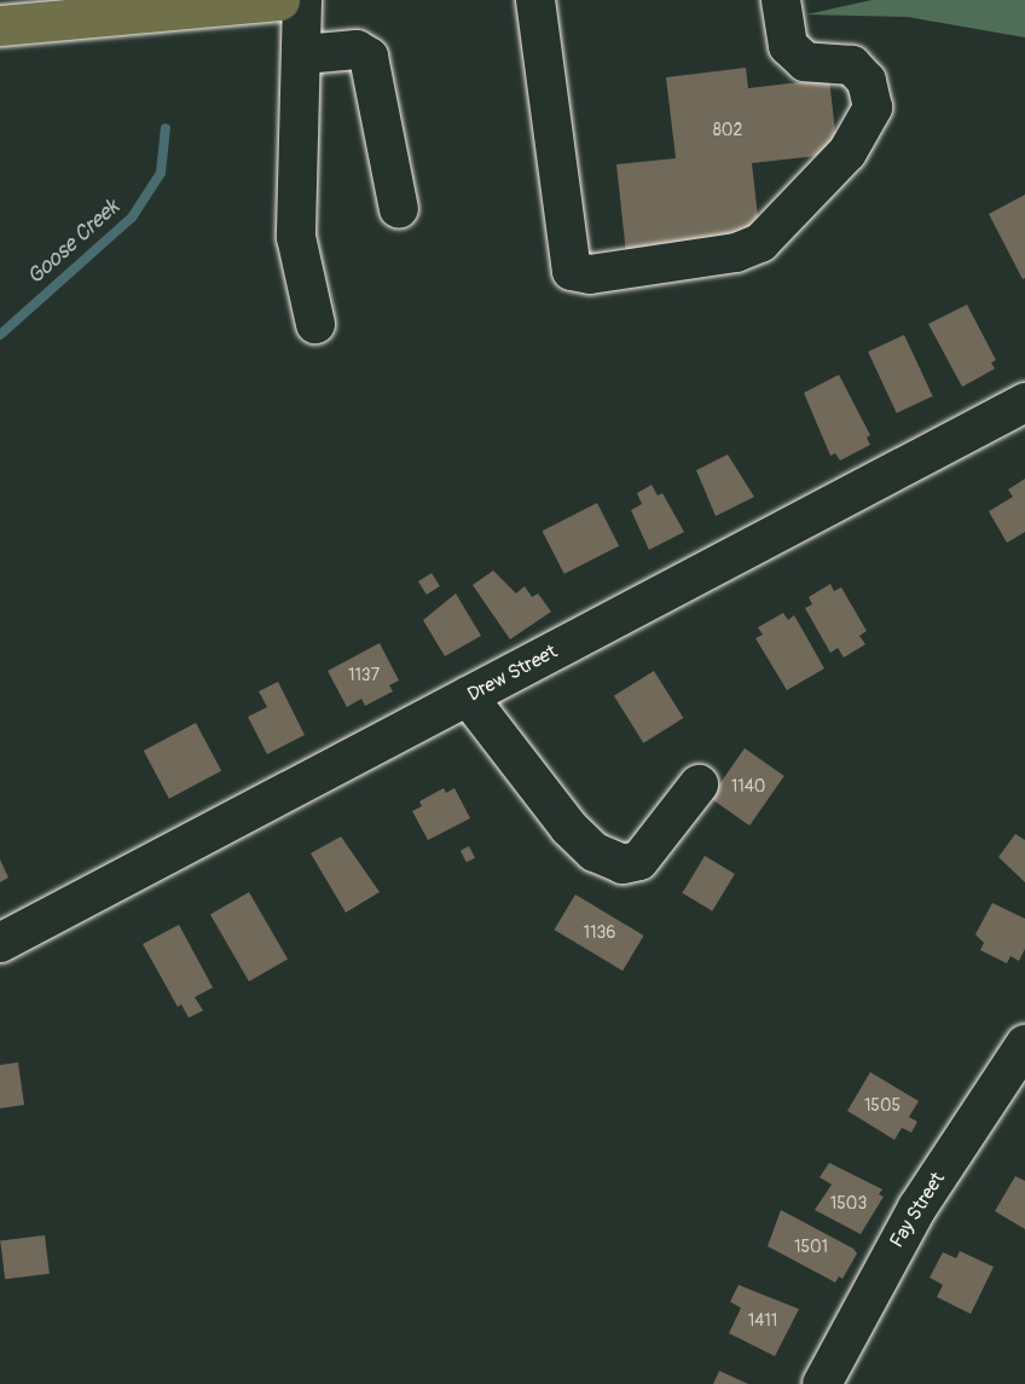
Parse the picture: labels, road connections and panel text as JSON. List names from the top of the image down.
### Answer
{
  "streets": {
    "street": ["Drew Street", "Fay Street"]
  },
  "water": ["Goose Creek"],
  "house_numbers": [
    "802",
    "1137",
    "1140",
    "1136",
    "1505",
    "1503",
    "1501",
    "1411"
  ]
}
